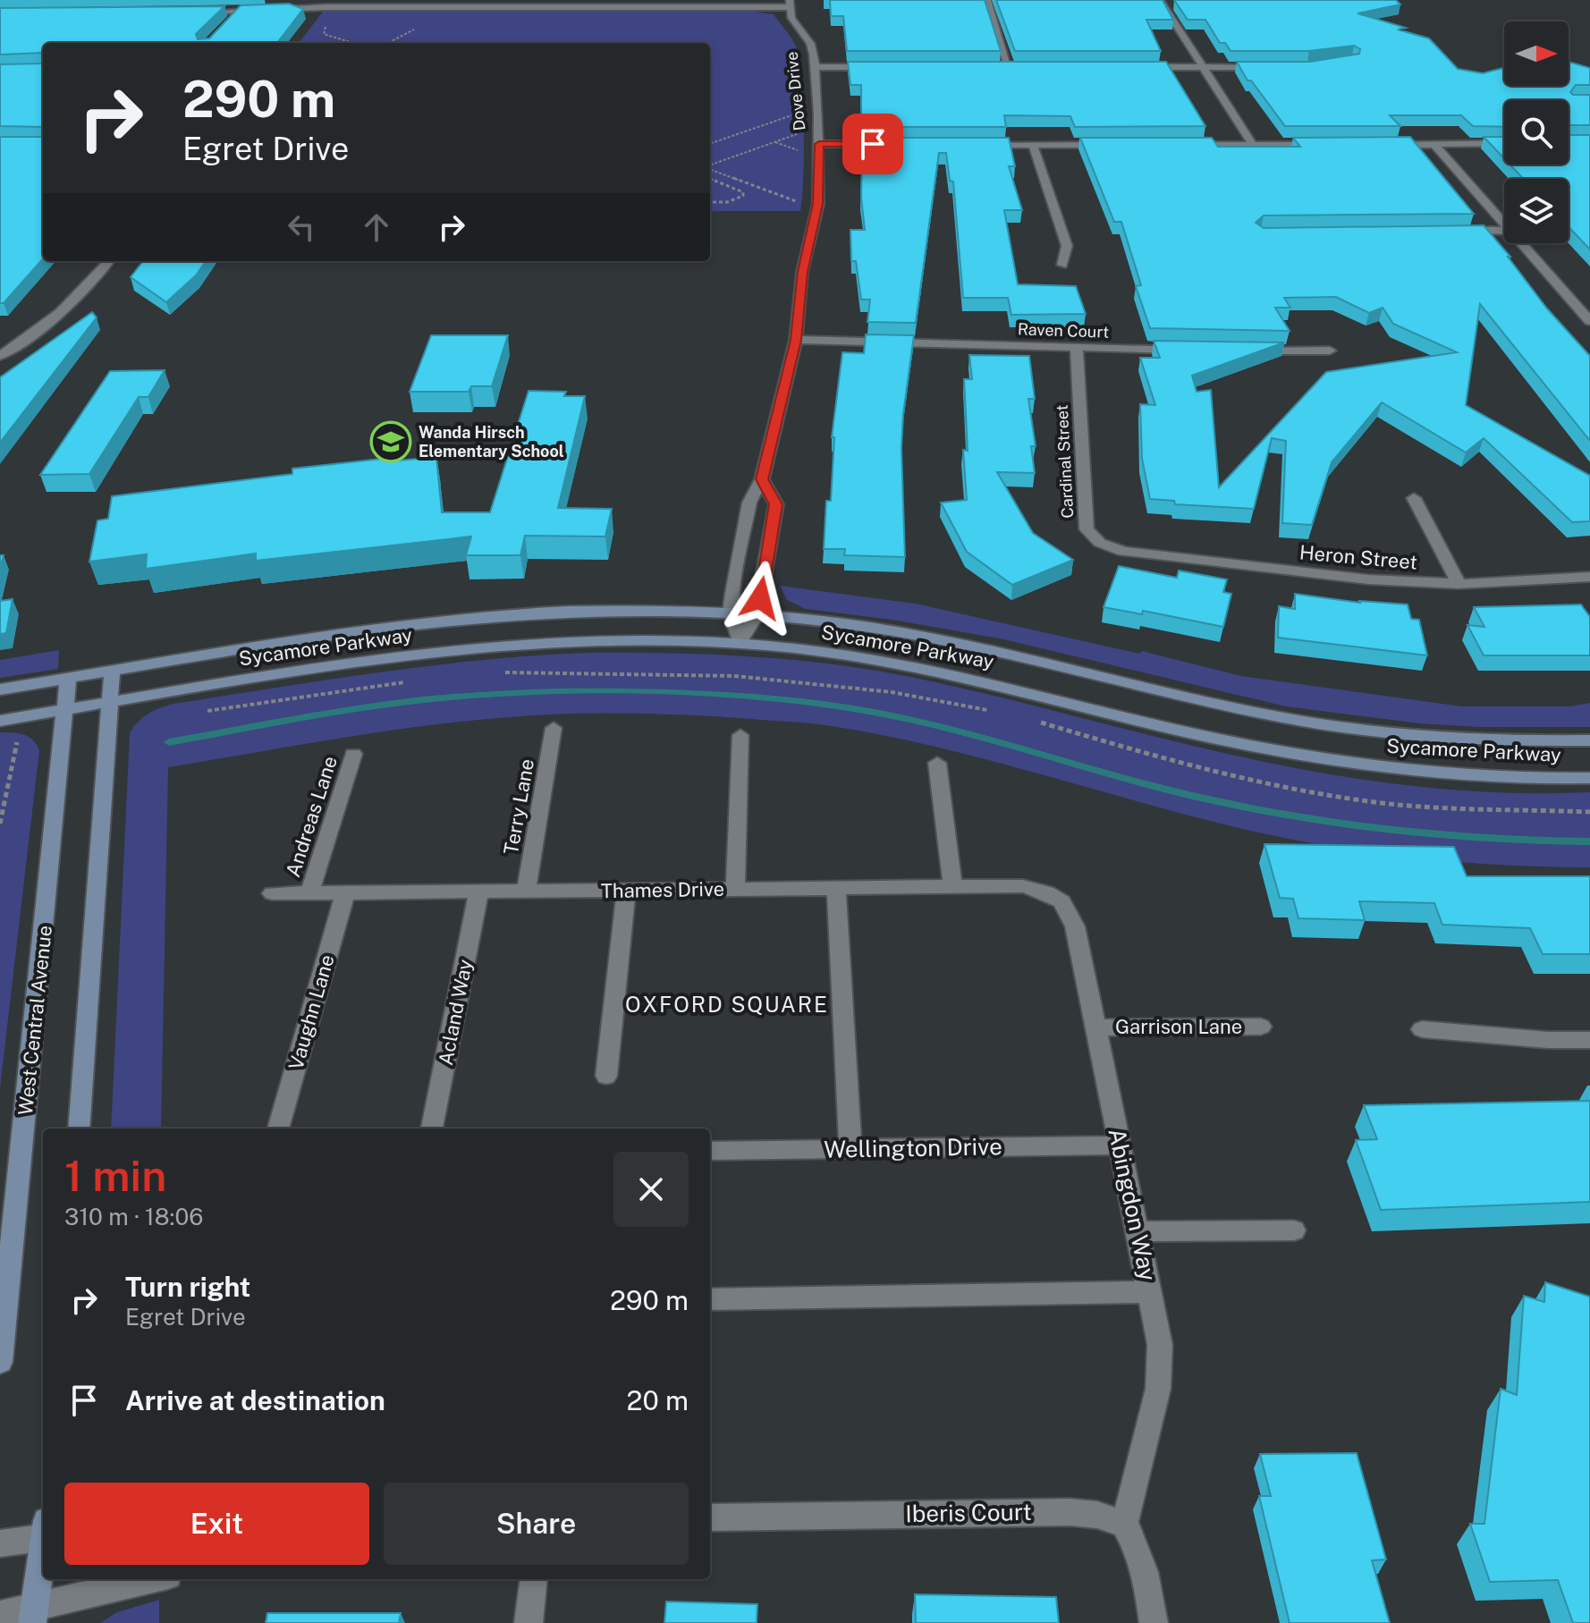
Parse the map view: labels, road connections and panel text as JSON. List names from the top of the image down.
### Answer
{
  "streets": {
    "main road": ["Sycamore Parkway", "West Central Avenue"],
    "street": [
      "Dove Drive",
      "Raven Court",
      "Cardinal Street",
      "Heron Street",
      "Terry Lane",
      "Andreas Lane",
      "Thames Drive",
      "Vaughn Lane",
      "Acland Way",
      "Garrison Lane",
      "Wellington Drive",
      "Abingdon Way",
      "Iberis Court"
    ]
  },
  "crossings": [
    ["Dove Drive", "Raven Court"],
    ["Dove Drive", "Sycamore Parkway"],
    ["Raven Court", "Cardinal Street"],
    ["Cardinal Street", "Heron Street"],
    ["Sycamore Parkway", "West Central Avenue"],
    ["Terry Lane", "Thames Drive"],
    ["Andreas Lane", "Thames Drive"],
    ["Thames Drive", "Vaughn Lane"],
    ["Thames Drive", "Acland Way"],
    ["Thames Drive", "Abingdon Way"],
    ["Garrison Lane", "Abingdon Way"],
    ["Wellington Drive", "Abingdon Way"],
    ["Abingdon Way", "Iberis Court"]
  ],
  "districts": ["OXFORD SQUARE"],
  "places": {
    "school or university": ["Wanda Hirsch Elementary School"]
  },
  "north": "right",
  "page": {
    "turn": ["290 m", "Egret Drive"],
    "heading": ["1 min", "310 m · 18:06"],
    "list": [
      {
        "name": "Turn right",
        "note": "Egret Drive",
        "value": "290 m"
      },
      {
        "name": "Arrive at destination",
        "value": "20 m"
      }
    ],
    "buttons": ["Exit", "Share"]
  }
}
